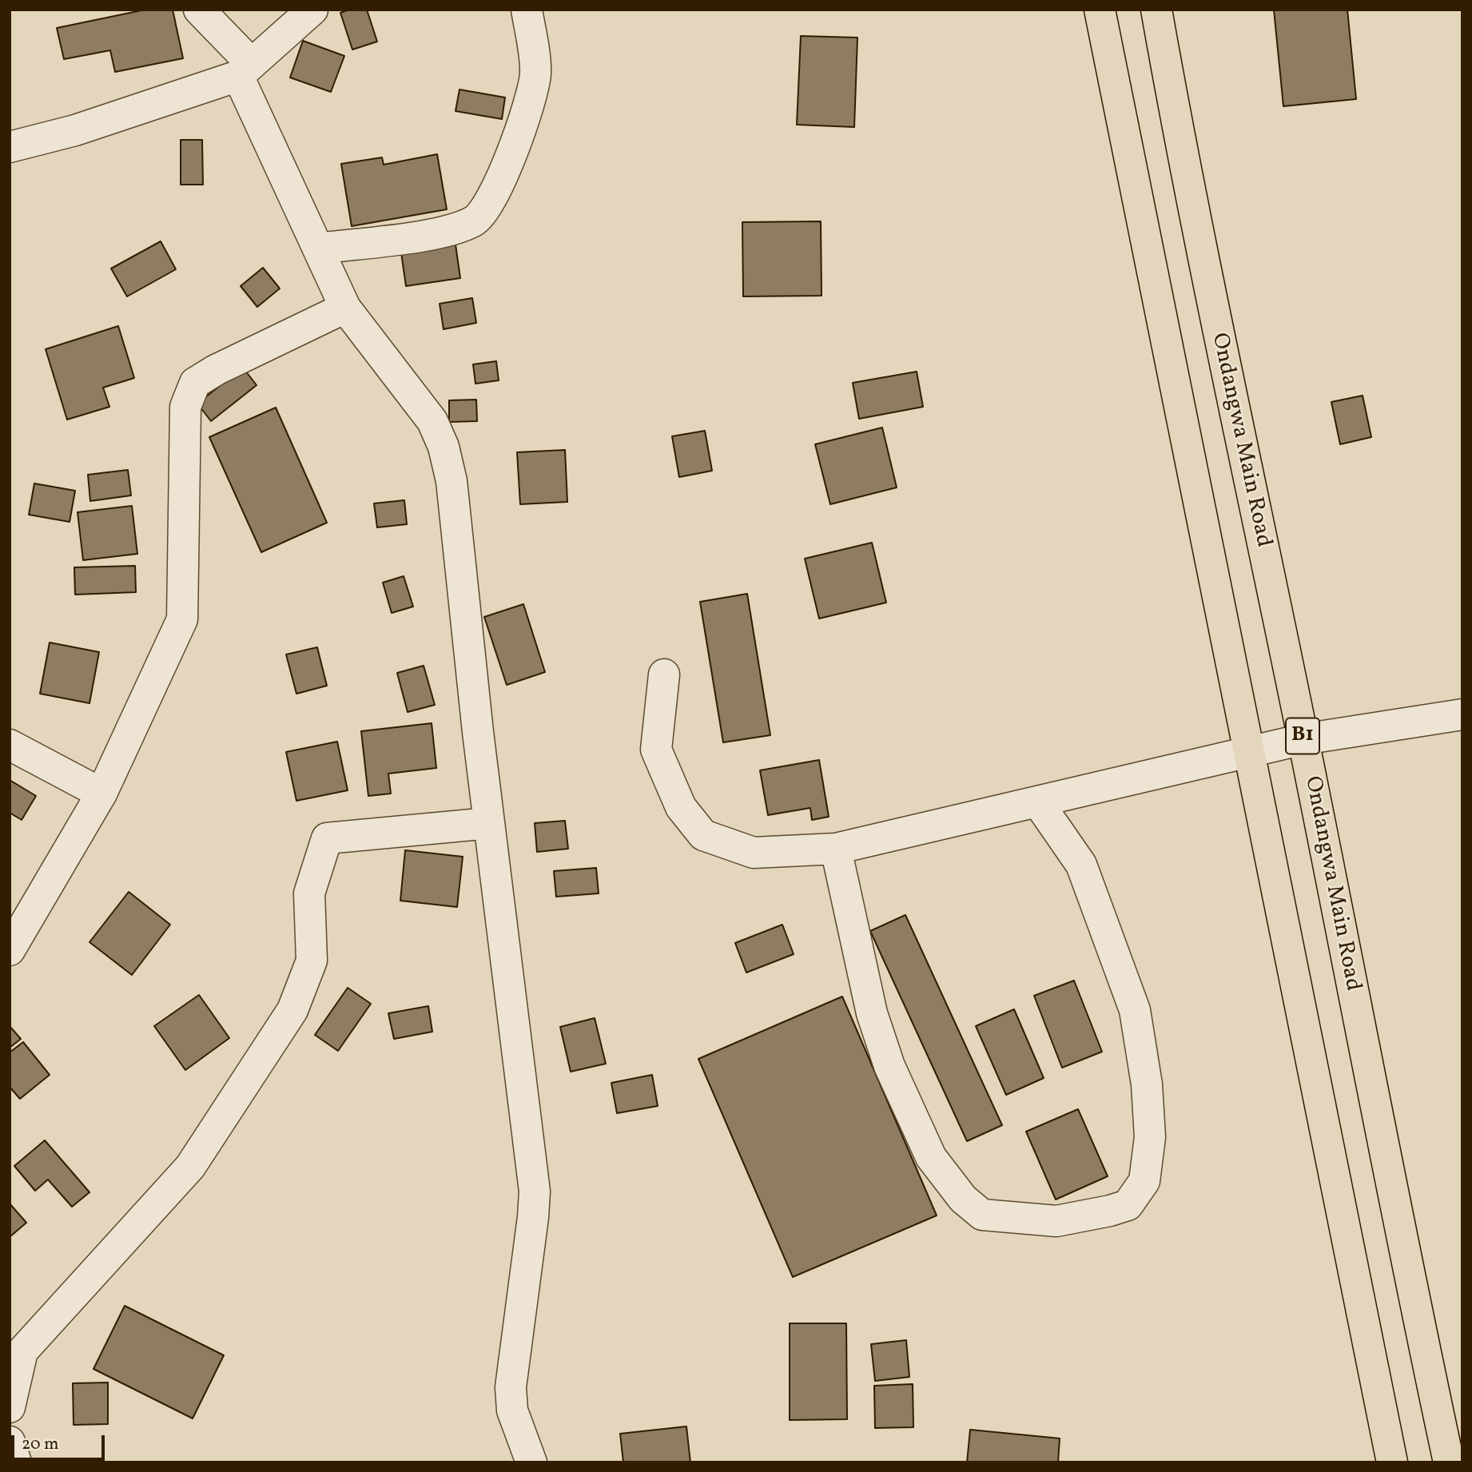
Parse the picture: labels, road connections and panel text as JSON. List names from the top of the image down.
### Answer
{
  "streets": {
    "main road": ["Ondangwa Main Road", "B1"]
  },
  "scale_bar": "20 m"
}
